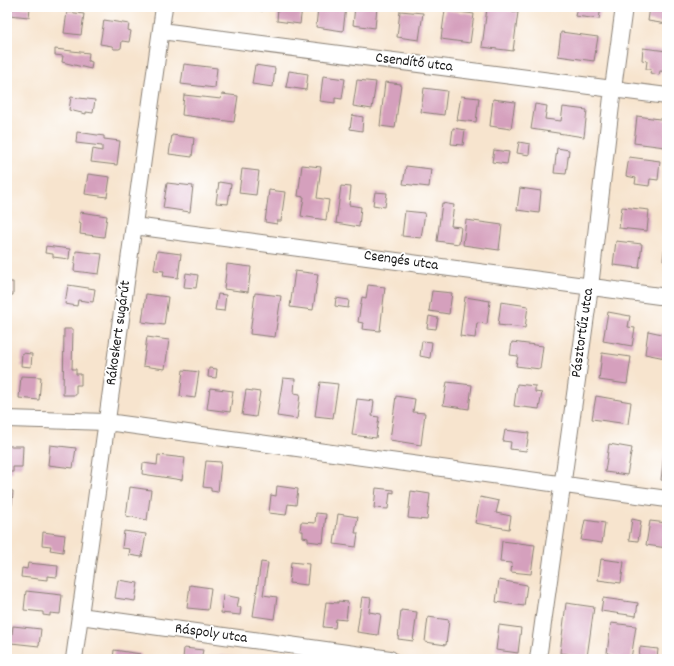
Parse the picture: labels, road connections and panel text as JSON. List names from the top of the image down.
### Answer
{
  "streets": {
    "street": [
      "Csendítő utca",
      "Csengés utca",
      "Rákoskert sugárút",
      "Pásztortűz utca",
      "Ráspoly utca"
    ]
  },
  "crossings": [
    ["Csendítő utca", "Rákoskert sugárút"],
    ["Csendítő utca", "Pásztortűz utca"],
    ["Csengés utca", "Rákoskert sugárút"],
    ["Csengés utca", "Pásztortűz utca"],
    ["Rákoskert sugárút", "Ráspoly utca"]
  ]
}
